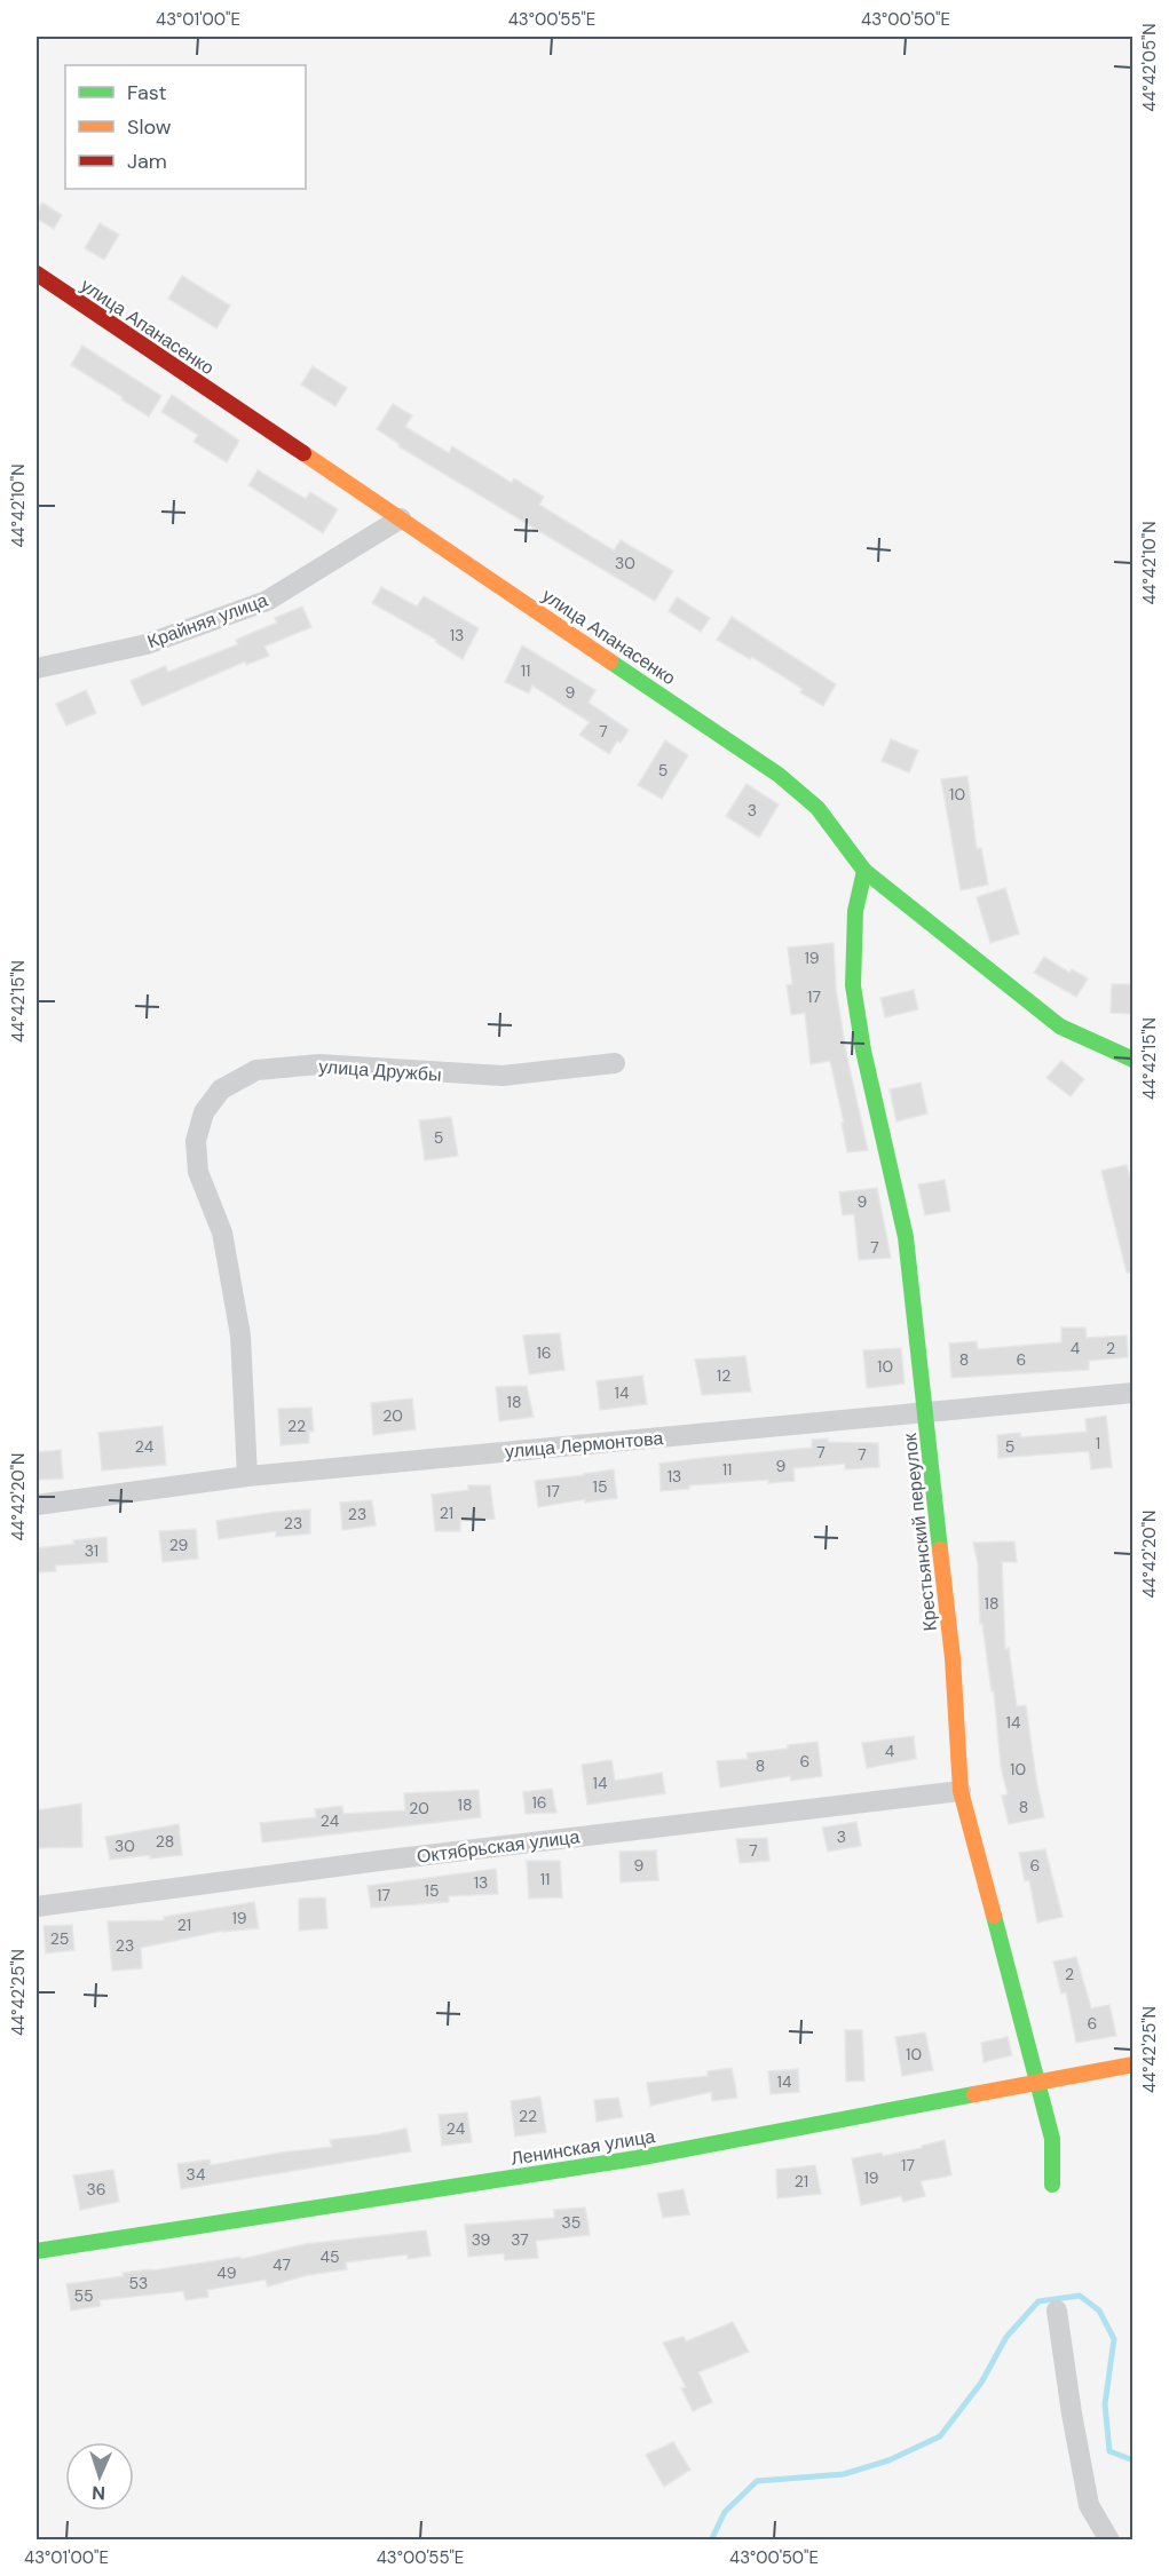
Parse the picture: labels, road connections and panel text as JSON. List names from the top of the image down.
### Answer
{
  "streets": {
    "street": [
      "улица Апанасенко",
      "Крайняя улица",
      "улица Дружбы",
      "улица Лермонтова",
      "Крестьянский переулок",
      "Октябрьская улица",
      "Ленинская улица"
    ]
  },
  "crossings": [
    ["улица Апанасенко", "Крайняя улица"],
    ["улица Апанасенко", "Крестьянский переулок"],
    ["улица Дружбы", "улица Лермонтова"],
    ["улица Лермонтова", "Крестьянский переулок"],
    ["Крестьянский переулок", "Октябрьская улица"],
    ["Крестьянский переулок", "Ленинская улица"]
  ],
  "house_numbers": [
    "30",
    "13",
    "11",
    "9",
    "7",
    "5",
    "10",
    "3",
    "19",
    "17",
    "5",
    "9",
    "7",
    "4",
    "2",
    "16",
    "8",
    "6",
    "10",
    "12",
    "14",
    "18",
    "20",
    "22",
    "1",
    "24",
    "5",
    "7",
    "7",
    "9",
    "11",
    "13",
    "15",
    "17",
    "21",
    "23",
    "23",
    "29",
    "31",
    "18",
    "14",
    "4",
    "6",
    "8",
    "10",
    "14",
    "16",
    "18",
    "8",
    "20",
    "24",
    "3",
    "28",
    "30",
    "7",
    "9",
    "6",
    "11",
    "13",
    "15",
    "17",
    "19",
    "21",
    "25",
    "23",
    "2",
    "6",
    "10",
    "14",
    "22",
    "24",
    "17",
    "34",
    "19",
    "21",
    "36",
    "35",
    "39",
    "37",
    "45",
    "47",
    "49",
    "53",
    "55"
  ],
  "legend": ["Fast", "Slow", "Jam"],
  "north": "bottom",
  "coordinates": [
    "43°01'00\"E",
    "43°00'55\"E",
    "43°00'50\"E",
    "44°42'05\"N",
    "44°42'10\"N",
    "44°42'15\"N",
    "44°42'20\"N",
    "44°42'25\"N"
  ]
}
